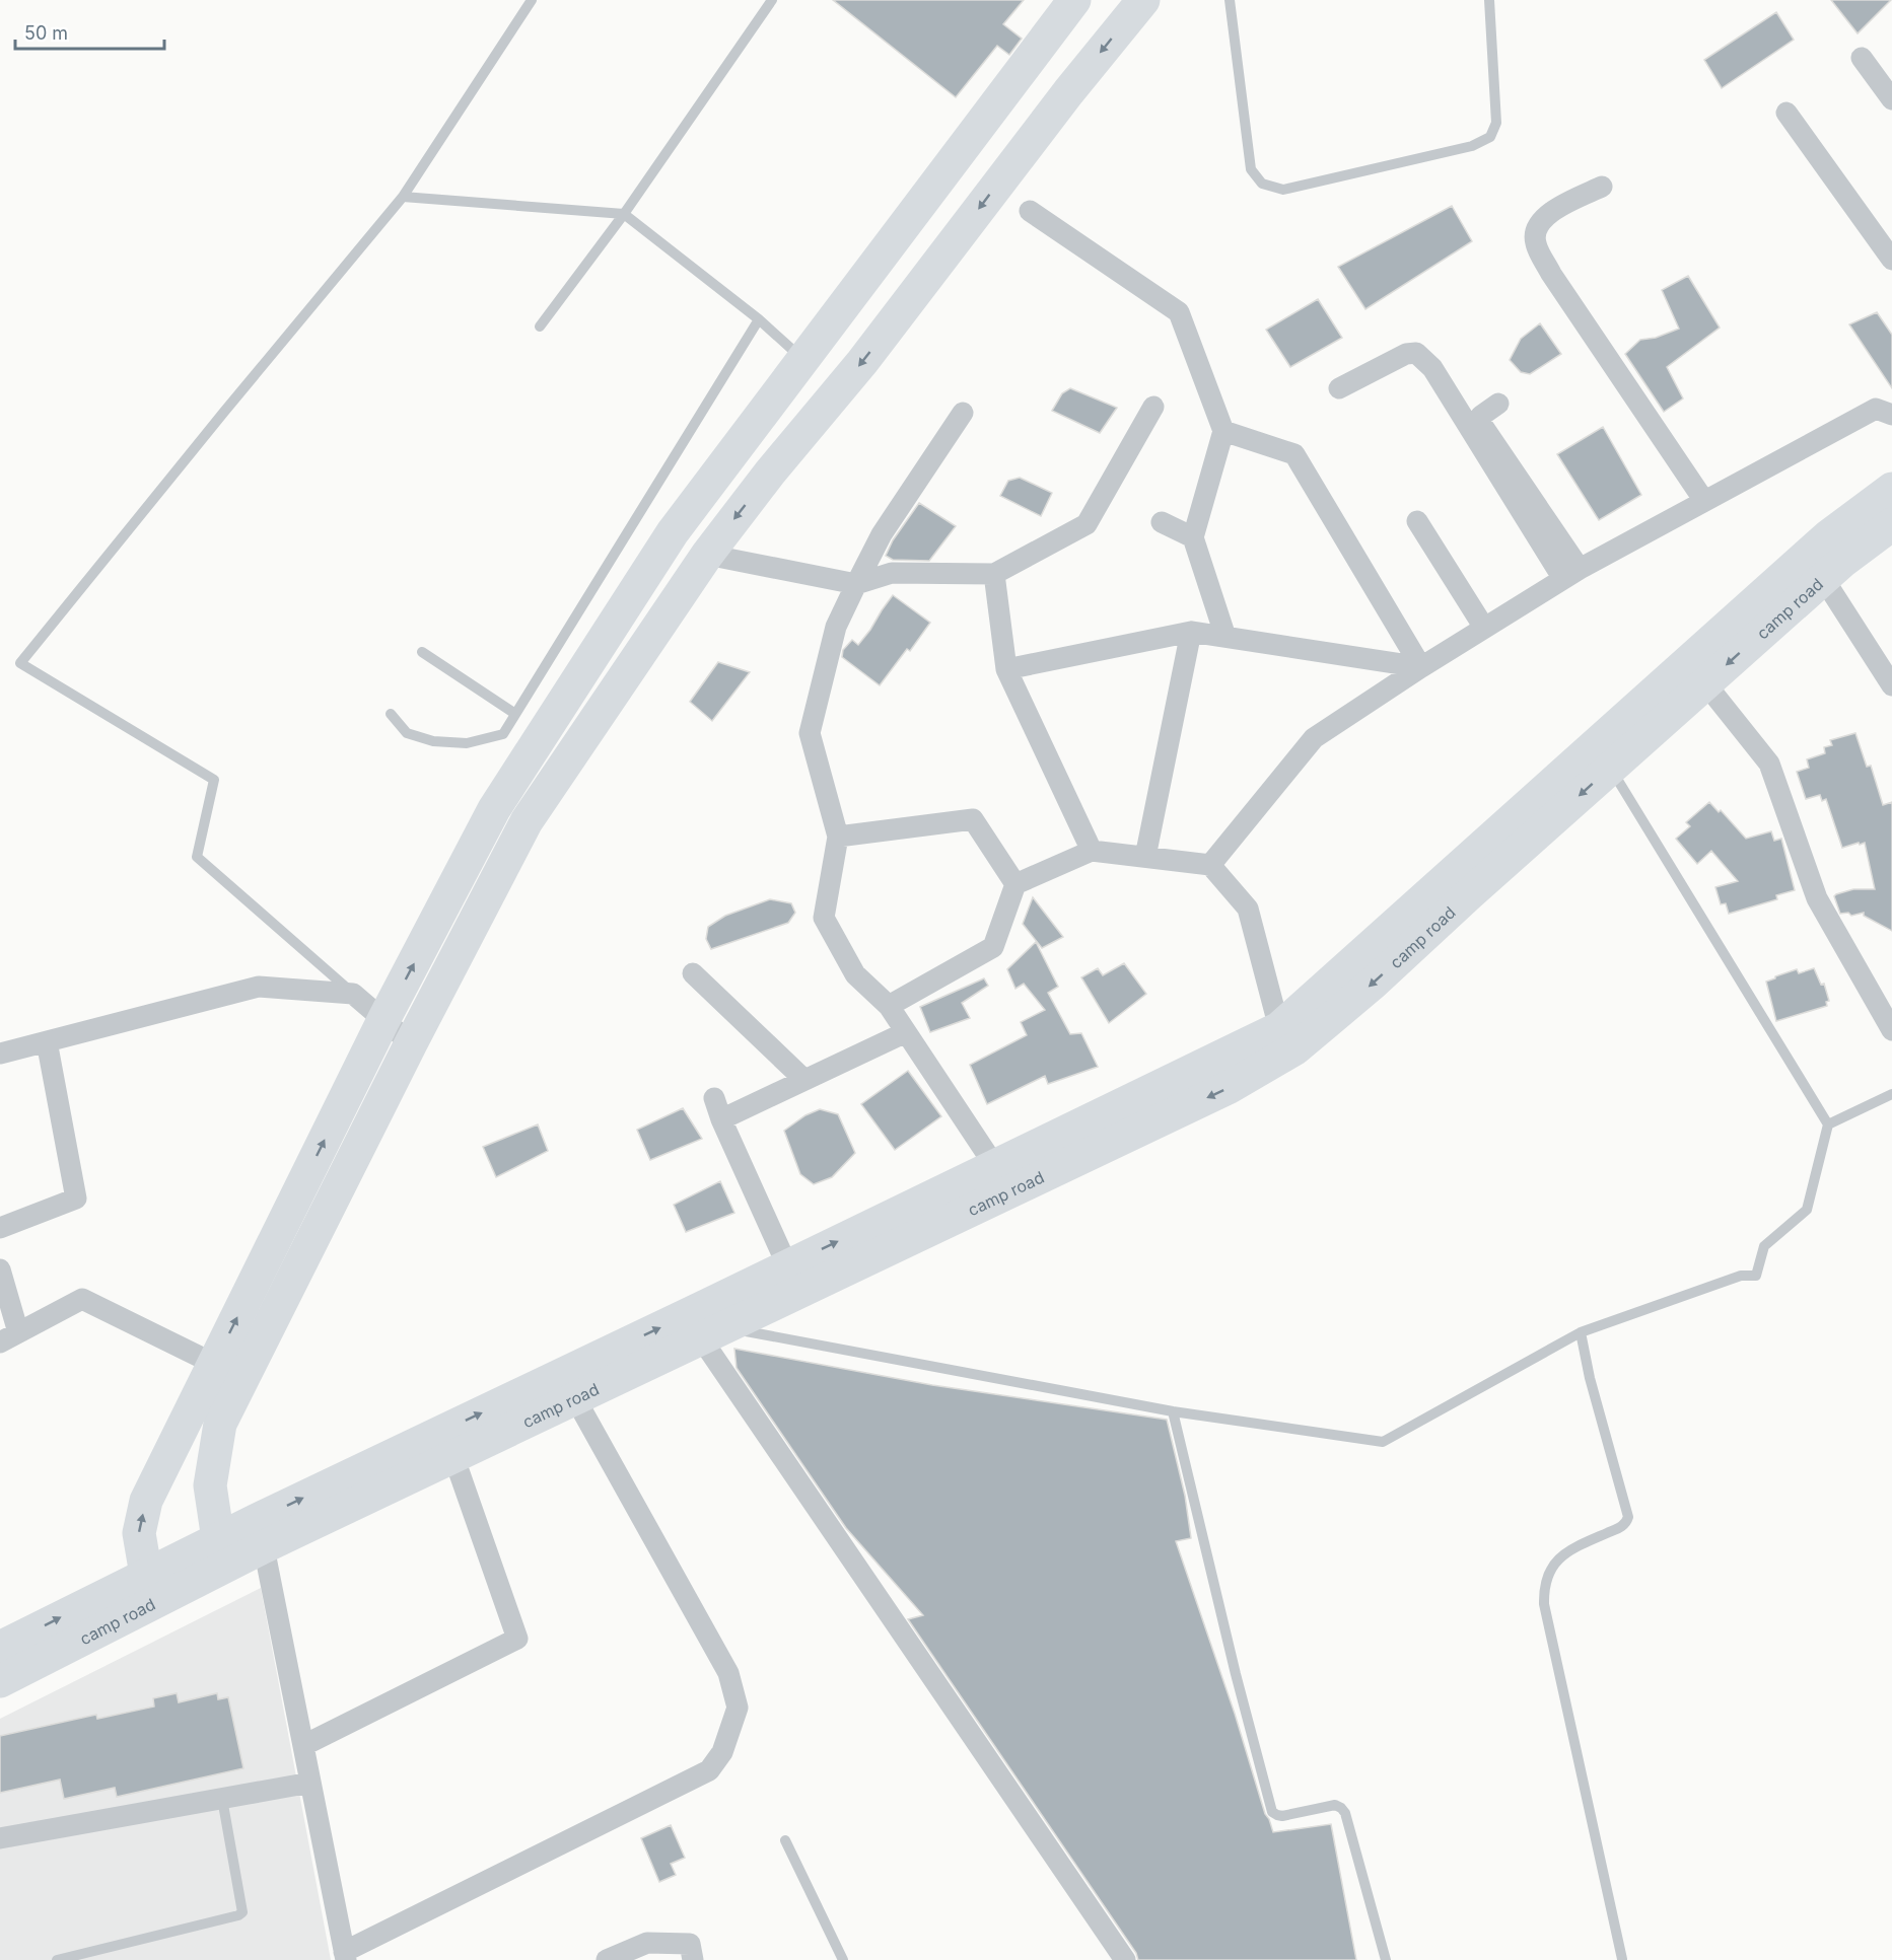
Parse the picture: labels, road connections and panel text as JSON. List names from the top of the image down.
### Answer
{
  "streets": {
    "main road": ["camp road"]
  },
  "scale_bar": "50 m"
}
